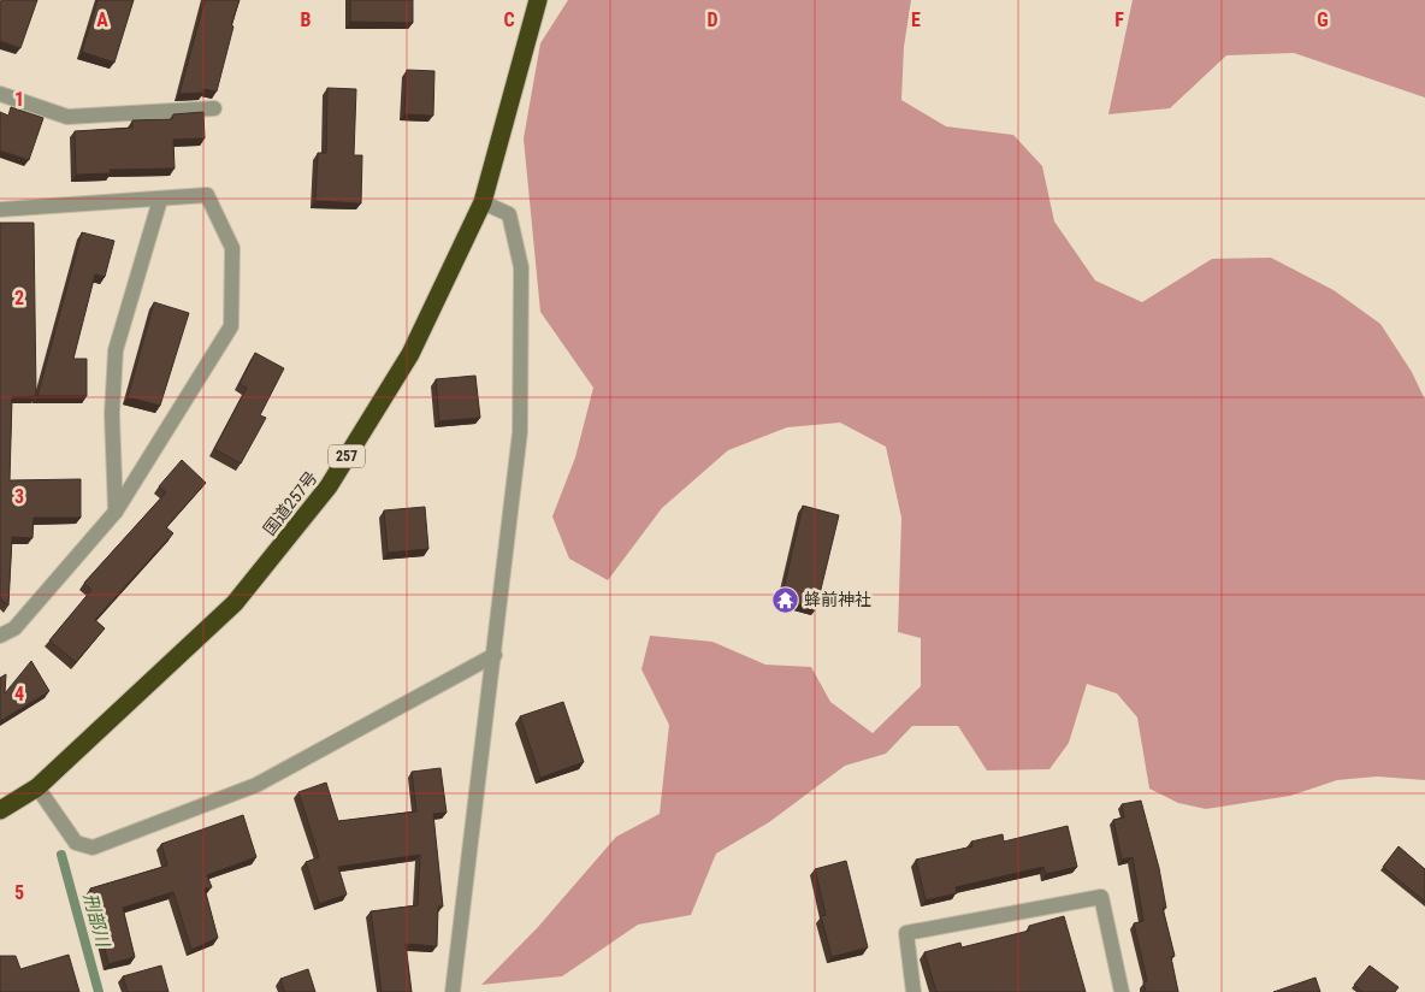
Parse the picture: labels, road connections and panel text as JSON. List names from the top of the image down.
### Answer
{
  "streets": {
    "highway": ["257", "国道257号"]
  },
  "water": ["刑部川"],
  "places": {
    "temple": ["蜂前神社"]
  },
  "grid": {
    "columns": [
      "A",
      "B",
      "C",
      "D",
      "E",
      "F",
      "G"
    ],
    "rows": [
      "1",
      "2",
      "3",
      "4",
      "5"
    ]
  }
}
